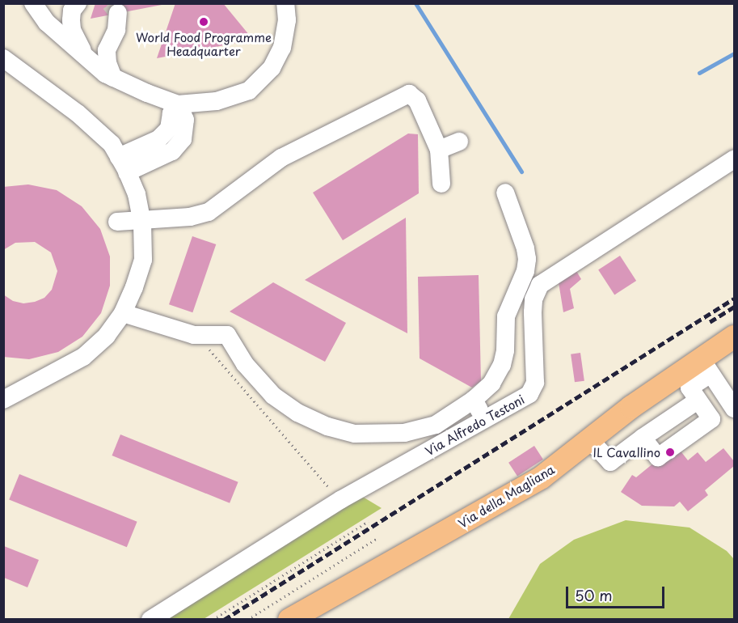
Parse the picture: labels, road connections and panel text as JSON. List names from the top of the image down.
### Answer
{
  "streets": {
    "main road": ["Via della Magliana"],
    "street": ["Via Alfredo Testoni"]
  },
  "places": ["World Food Programme Headquarter", "IL Cavallino"],
  "scale_bar": "50 m"
}
